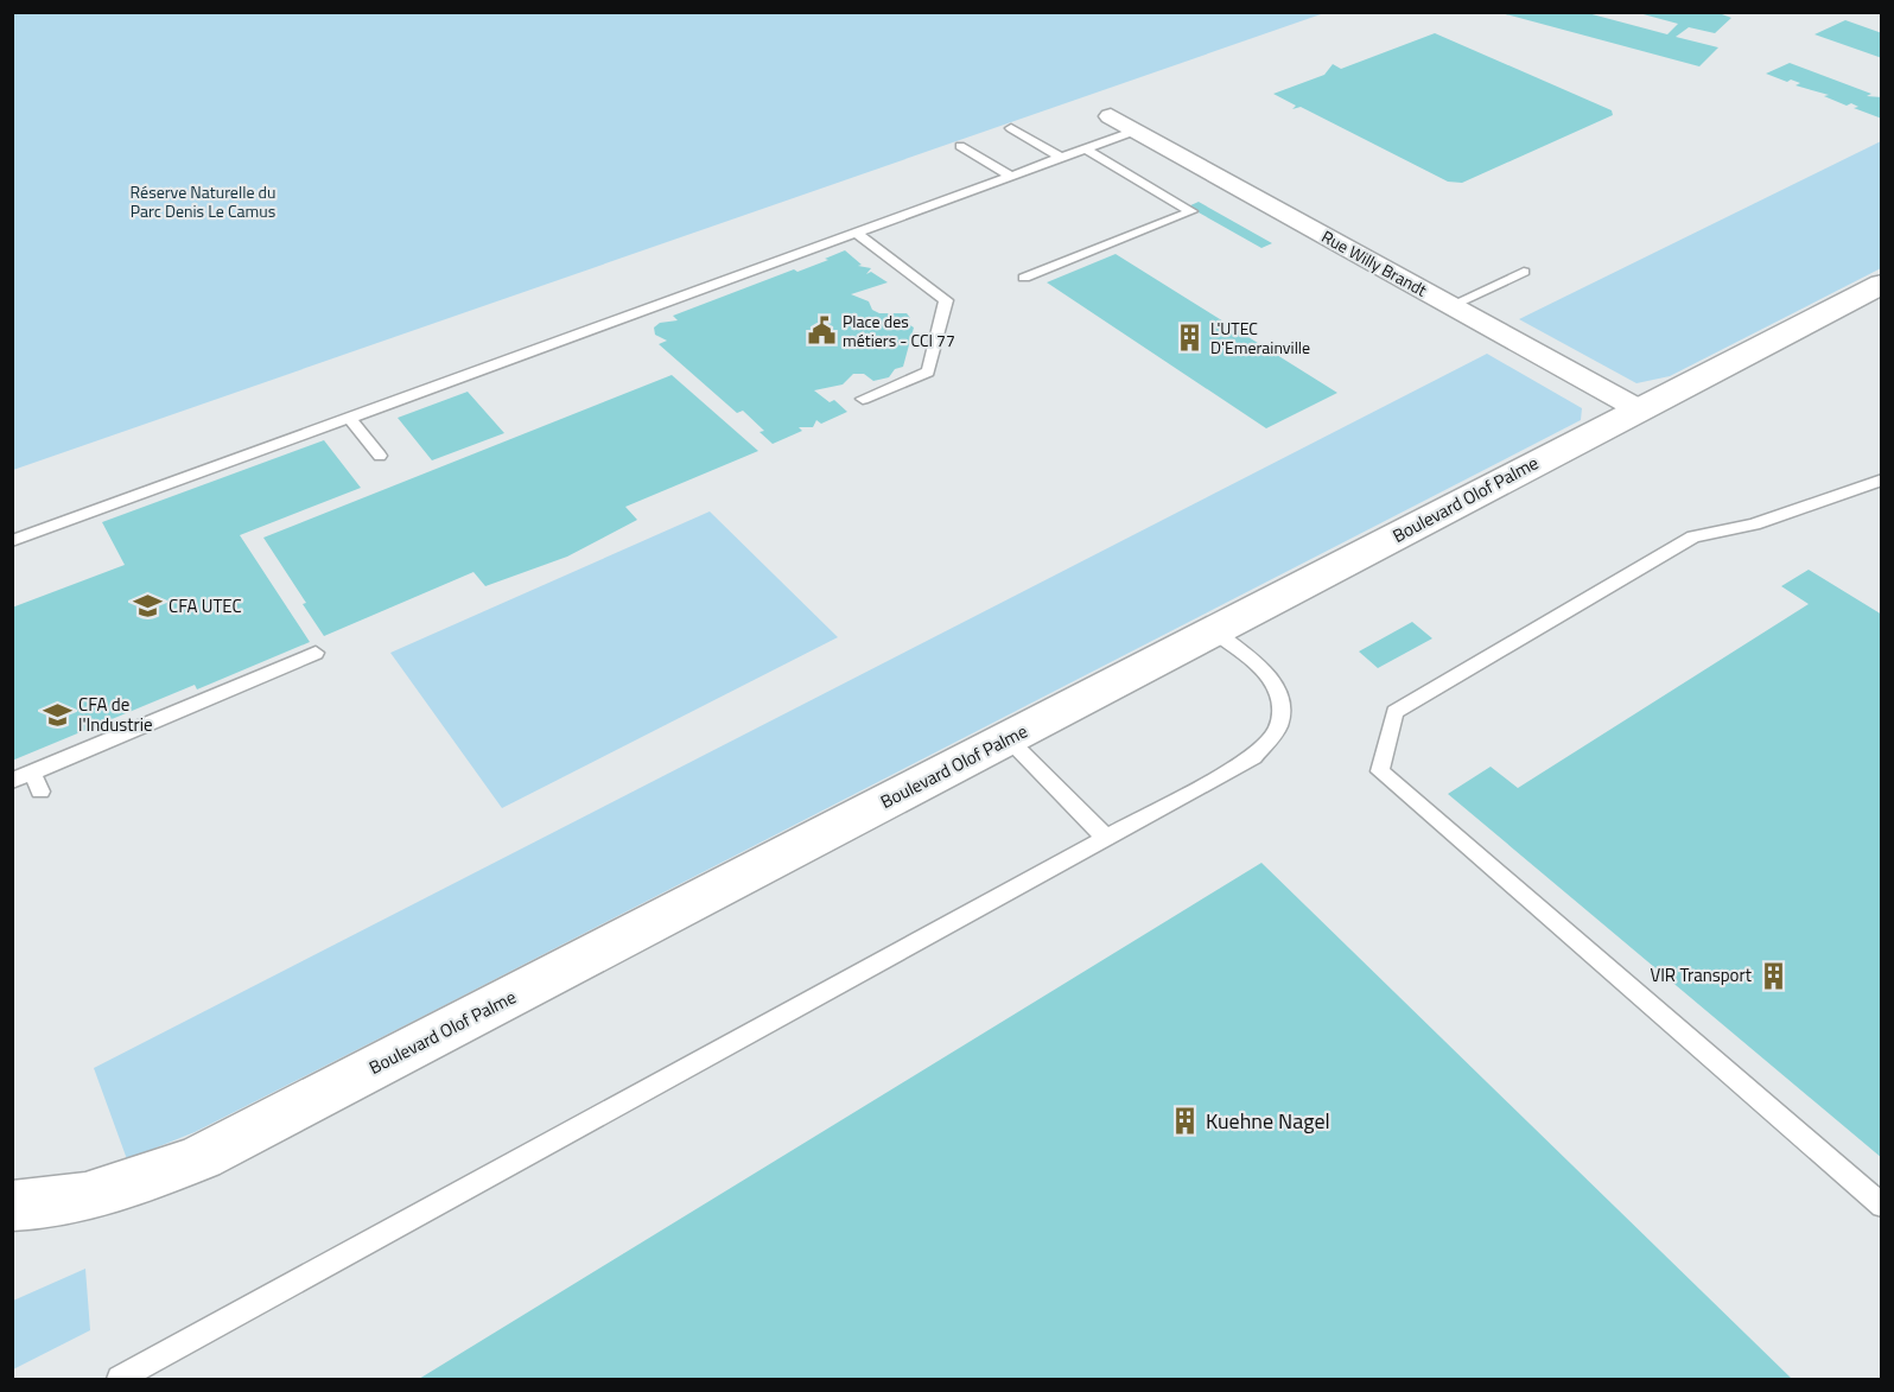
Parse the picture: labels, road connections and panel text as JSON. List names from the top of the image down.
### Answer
{
  "streets": {
    "street": ["Rue Willy Brandt", "Boulevard Olof Palme"]
  },
  "crossings": [
    ["Rue Willy Brandt", "Boulevard Olof Palme"]
  ],
  "parks": ["Réserve Naturelle du Parc Denis Le Camus"],
  "places": {
    "public building": ["Place des métiers - CCI 77"],
    "building": ["L'UTEC D'Emerainville", "VIR Transport", "Kuehne Nagel"],
    "school or university": ["CFA UTEC", "CFA de l'Industrie"]
  }
}
